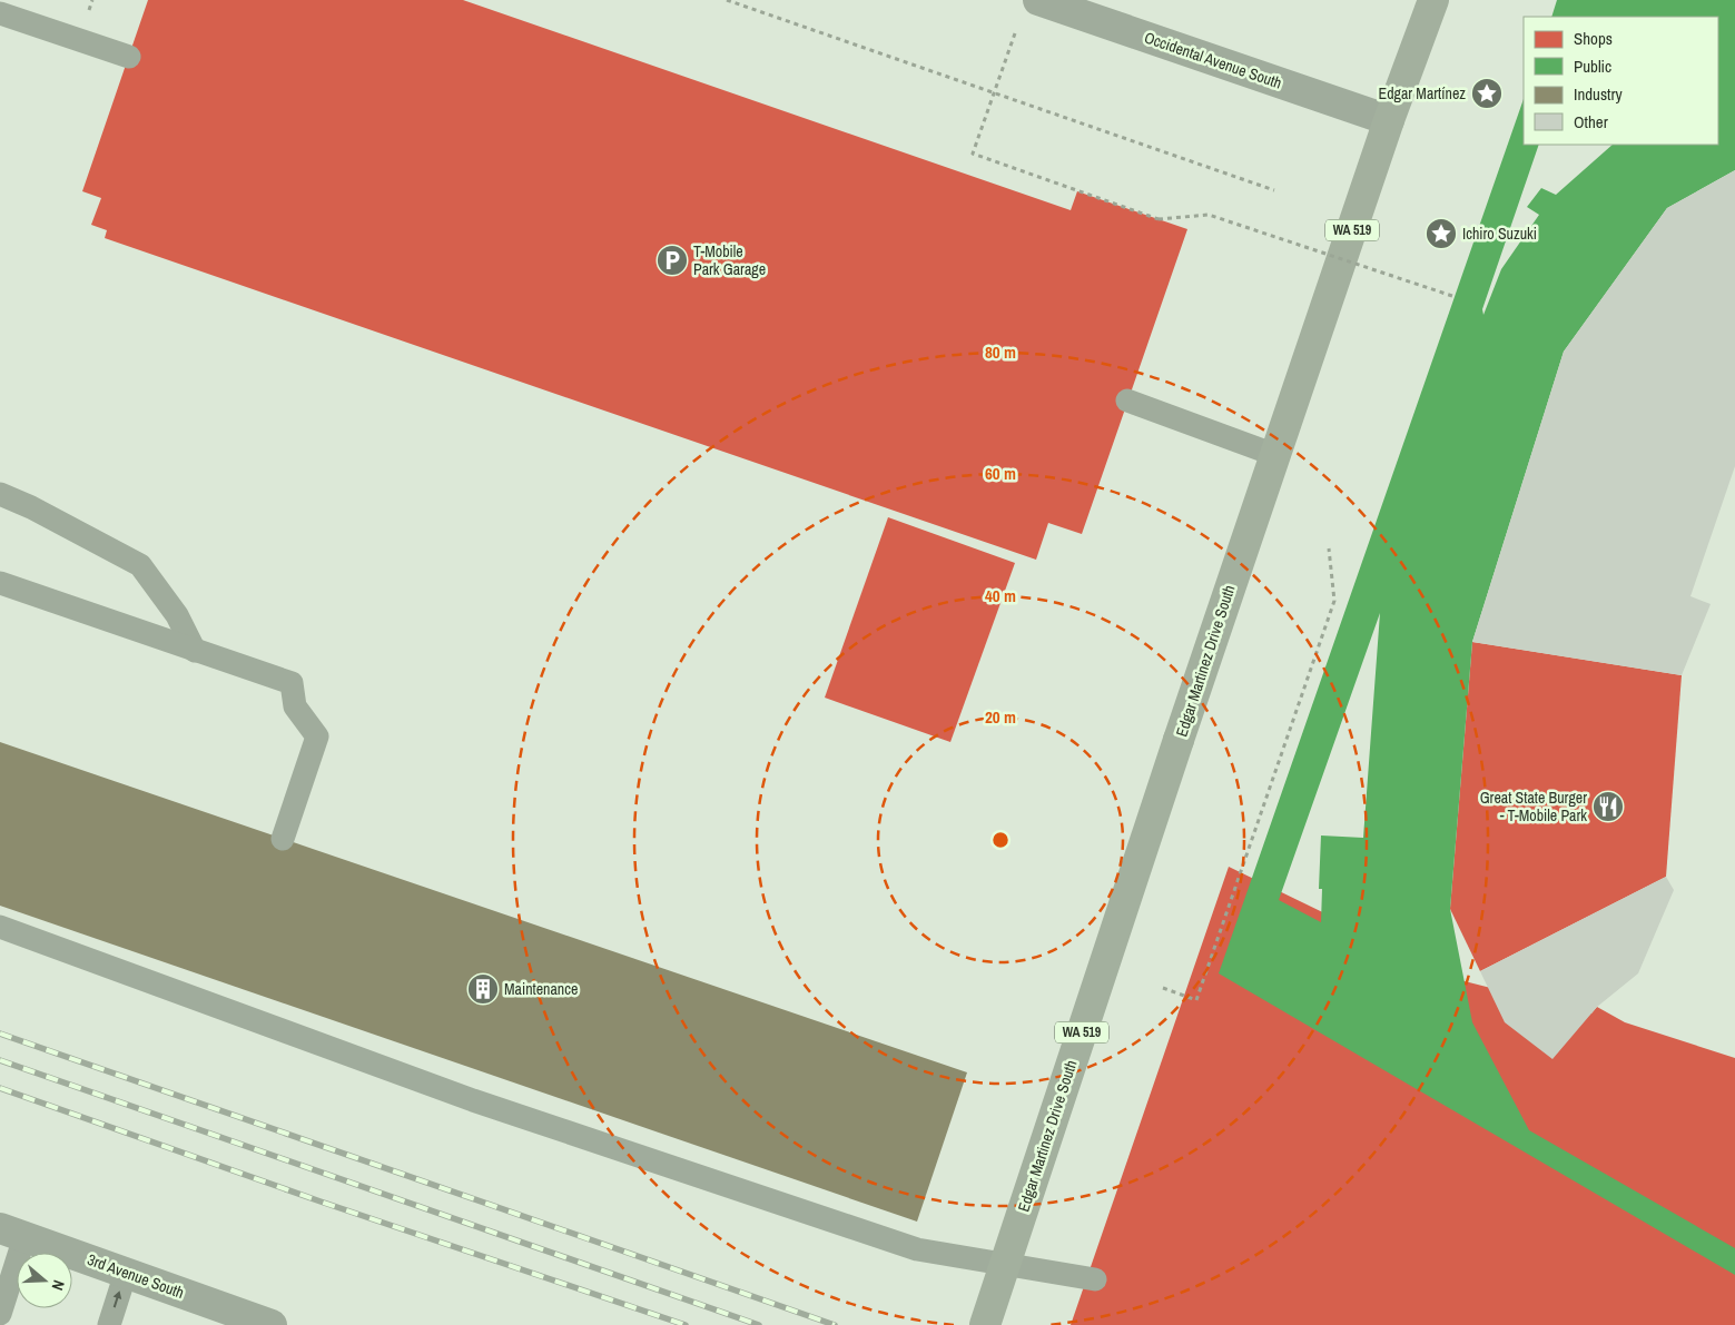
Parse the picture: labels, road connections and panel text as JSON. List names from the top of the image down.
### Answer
{
  "streets": {
    "main road": ["WA 519", "Edgar Martinez Drive South"],
    "street": ["Occidental Avenue South", "3rd Avenue South"]
  },
  "crossings": [
    ["Occidental Avenue South", "Edgar Martinez Drive South"]
  ],
  "places": {
    "place": ["Edgar Martínez", "Ichiro Suzuki"],
    "parking": ["T-Mobile Park Garage"],
    "restaurant": ["Great State Burger - T-Mobile Park"],
    "building": ["Maintenance"]
  },
  "legend": [
    "Shops",
    "Public",
    "Industry",
    "Other"
  ],
  "north": "right",
  "rings": [
    "80 m",
    "60 m",
    "40 m",
    "20 m"
  ]
}
